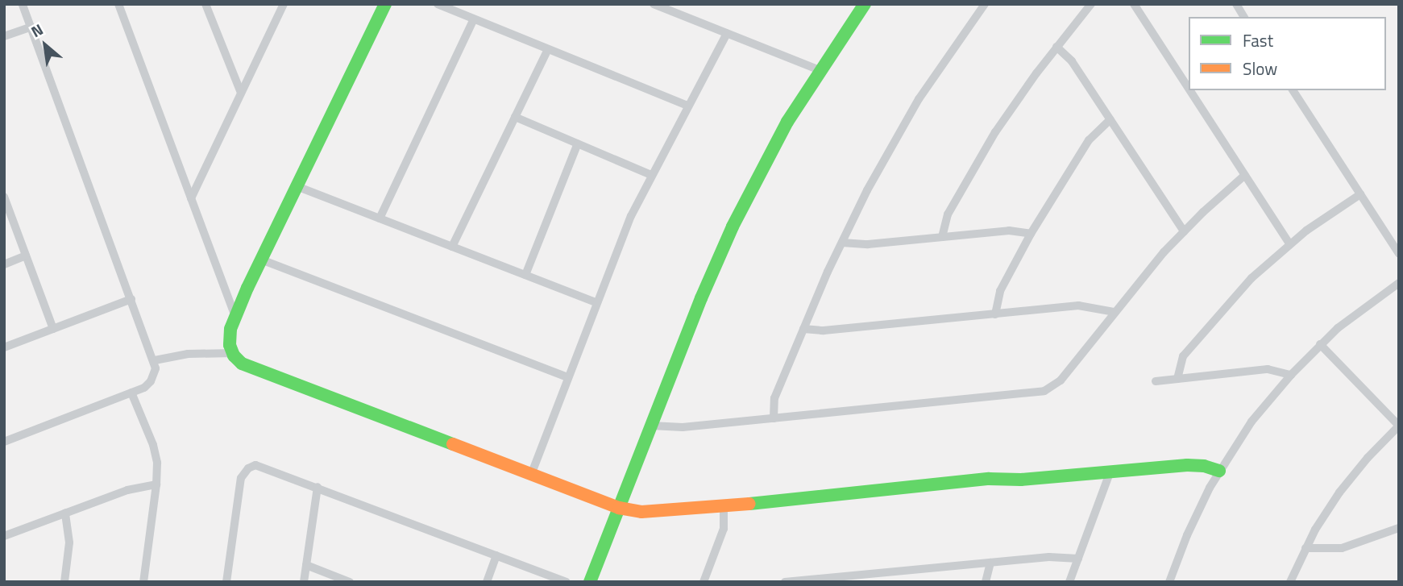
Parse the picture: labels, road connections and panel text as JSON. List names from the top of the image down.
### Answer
{
  "legend": ["Fast", "Slow"],
  "north": "top left"
}
